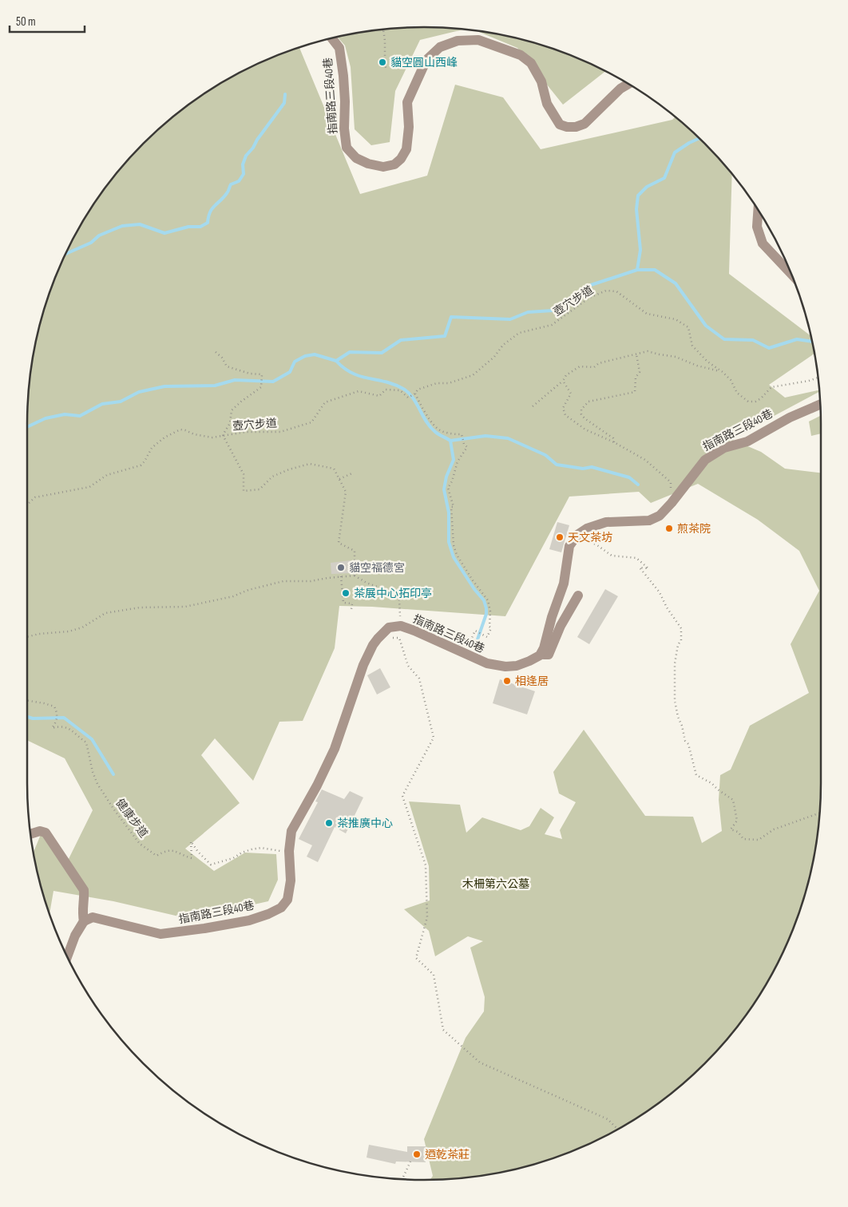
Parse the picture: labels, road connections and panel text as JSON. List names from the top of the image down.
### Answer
{
  "streets": {
    "street": ["指南路三段40巷"],
    "path": ["壺穴步道", "健康步道"]
  },
  "crossings": [
    ["指南路三段40巷", "健康步道"]
  ],
  "parks": ["木柵第六公墓"],
  "places": [
    "貓空圓山西峰",
    "煎茶院",
    "天文茶坊",
    "貓空福德宮",
    "茶展中心拓印亭",
    "相逢居",
    "茶推廣中心",
    "迺乾茶莊"
  ],
  "scale_bar": "50 m"
}
